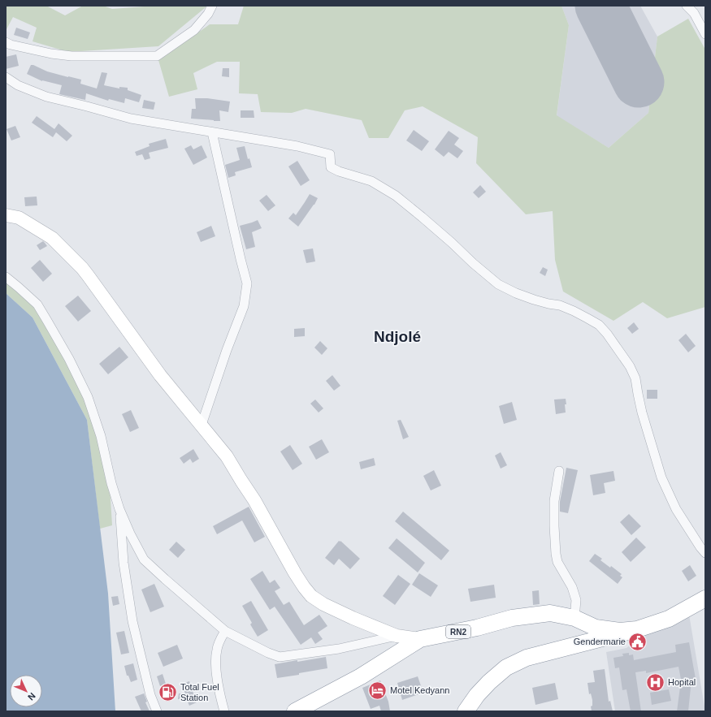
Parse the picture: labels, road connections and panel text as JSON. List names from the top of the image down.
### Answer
{
  "streets": {
    "highway": ["RN2"]
  },
  "districts": ["Ndjolé"],
  "places": {
    "public building": ["Gendermarie"],
    "hospital": ["Hopital"],
    "hotel": ["Motel Kedyann"],
    "fuel station": ["Total Fuel Station"]
  },
  "north": "bottom right"
}
